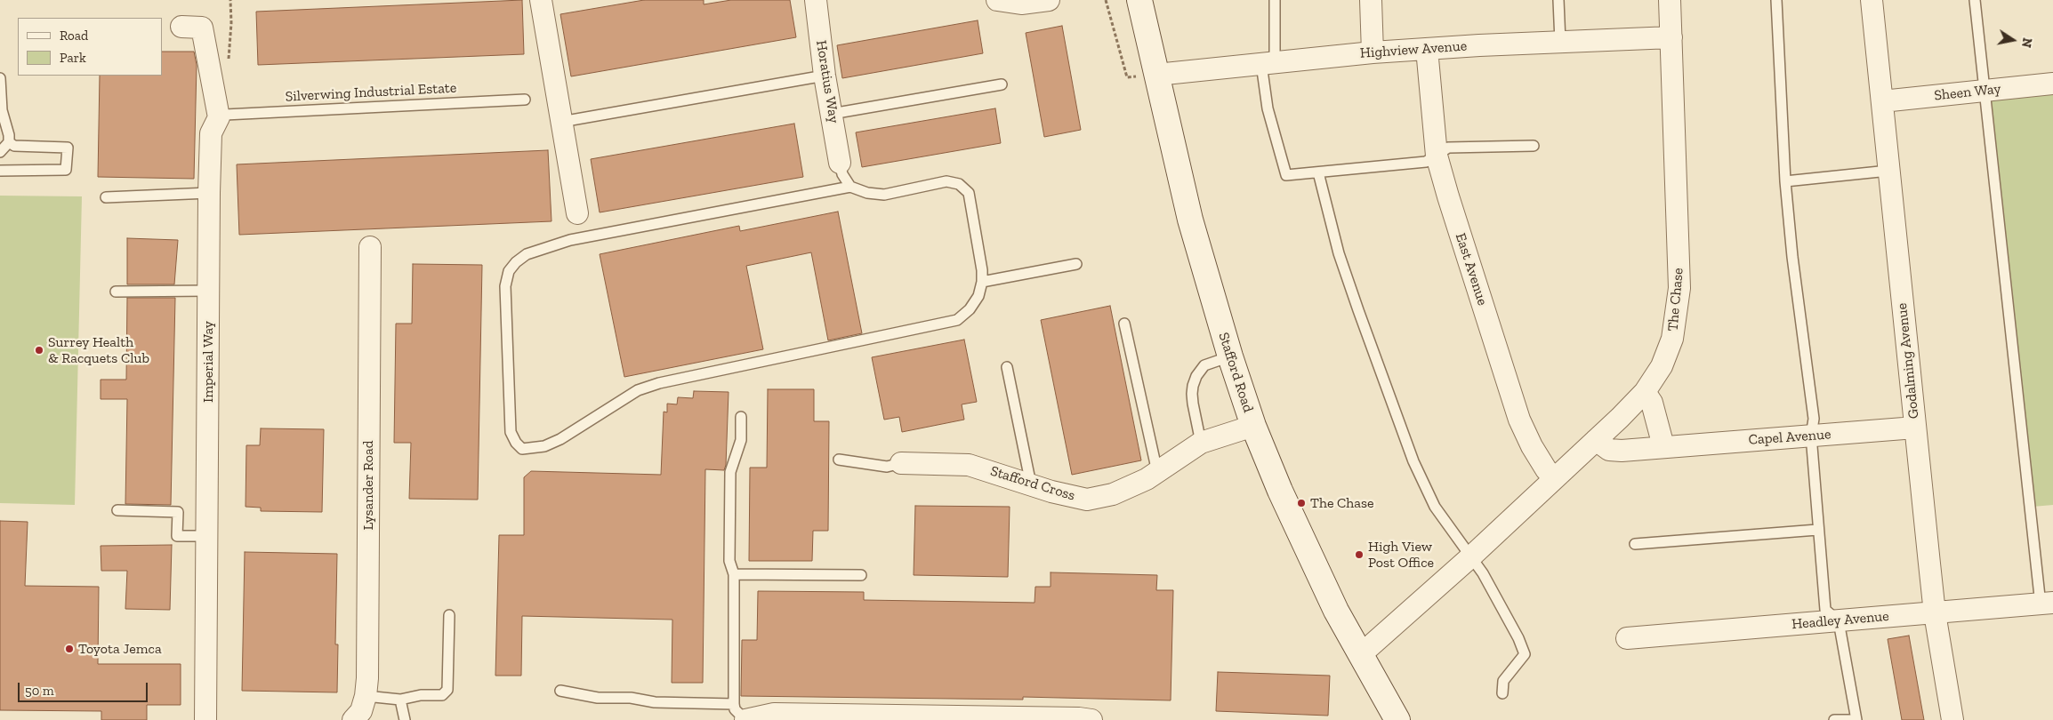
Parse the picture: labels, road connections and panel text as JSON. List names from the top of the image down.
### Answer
{
  "streets": {
    "main road": ["Stafford Road"],
    "street": [
      "Highview Avenue",
      "Horatius Way",
      "Sheen Way",
      "East Avenue",
      "The Chase",
      "Godalming Avenue",
      "Imperial Way",
      "Capel Avenue",
      "Stafford Cross",
      "Lysander Road",
      "Headley Avenue"
    ],
    "lane": ["Silverwing Industrial Estate"]
  },
  "crossings": [
    ["Highview Avenue", "East Avenue"],
    ["Highview Avenue", "The Chase"],
    ["Highview Avenue", "Stafford Road"],
    ["Silverwing Industrial Estate", "Imperial Way"],
    ["Sheen Way", "Godalming Avenue"],
    ["East Avenue", "The Chase"],
    ["The Chase", "Stafford Road"],
    ["The Chase", "Capel Avenue"],
    ["Godalming Avenue", "Capel Avenue"],
    ["Godalming Avenue", "Headley Avenue"],
    ["Stafford Road", "Stafford Cross"]
  ],
  "places": [
    "Surrey Health & Racquets Club",
    "The Chase",
    "High View Post Office",
    "Toyota Jemca"
  ],
  "legend": ["Road", "Park"],
  "scale_bar": "50 m",
  "north": "right"
}
